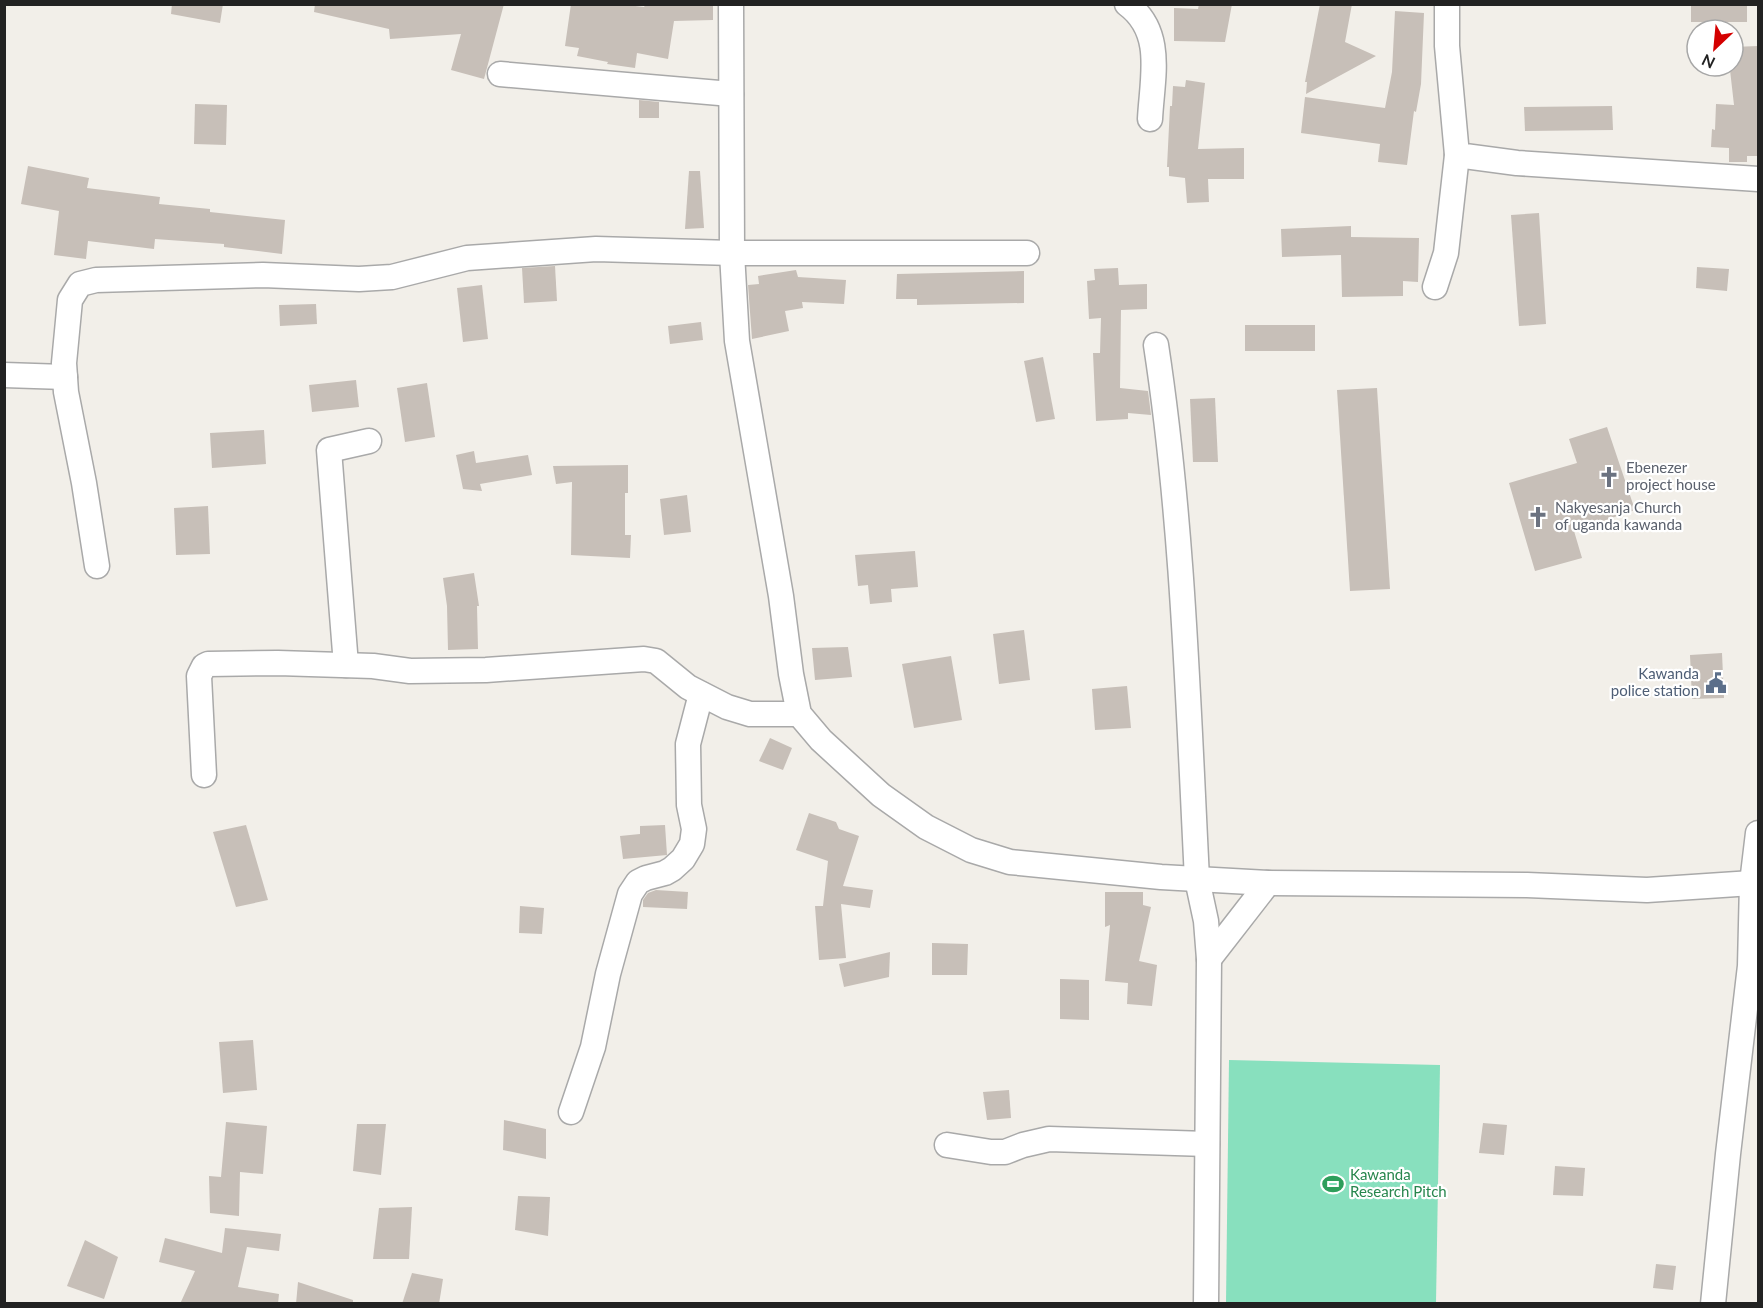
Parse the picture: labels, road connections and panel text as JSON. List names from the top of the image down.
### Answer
{
  "places": {
    "church": ["Ebenezer project house", "Nakyesanja Church of uganda kawanda"],
    "public building": ["Kawanda police station"],
    "sports": ["Kawanda Research Pitch"]
  },
  "north": "bottom left"
}
